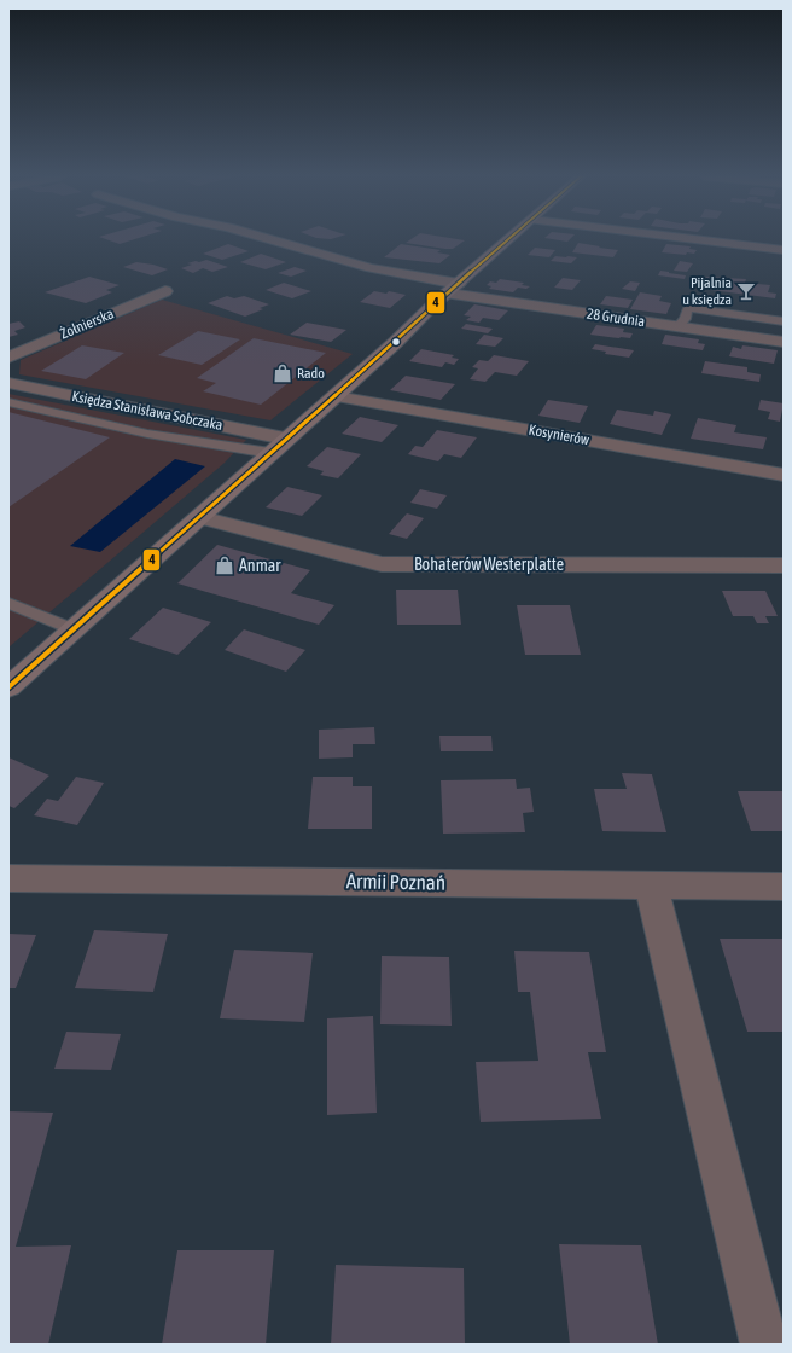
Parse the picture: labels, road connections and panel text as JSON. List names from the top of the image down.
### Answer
{
  "streets": {
    "street": [
      "28 Grudnia",
      "Żołnierska",
      "Księdza Stanisława Sobczaka",
      "Kosynierów",
      "Bohaterów Westerplatte",
      "Armii Poznań"
    ]
  },
  "places": {
    "bar": ["Pijalnia u księdza"],
    "shop": ["Rado", "Anmar"]
  },
  "lines": ["transit line 4"]
}
